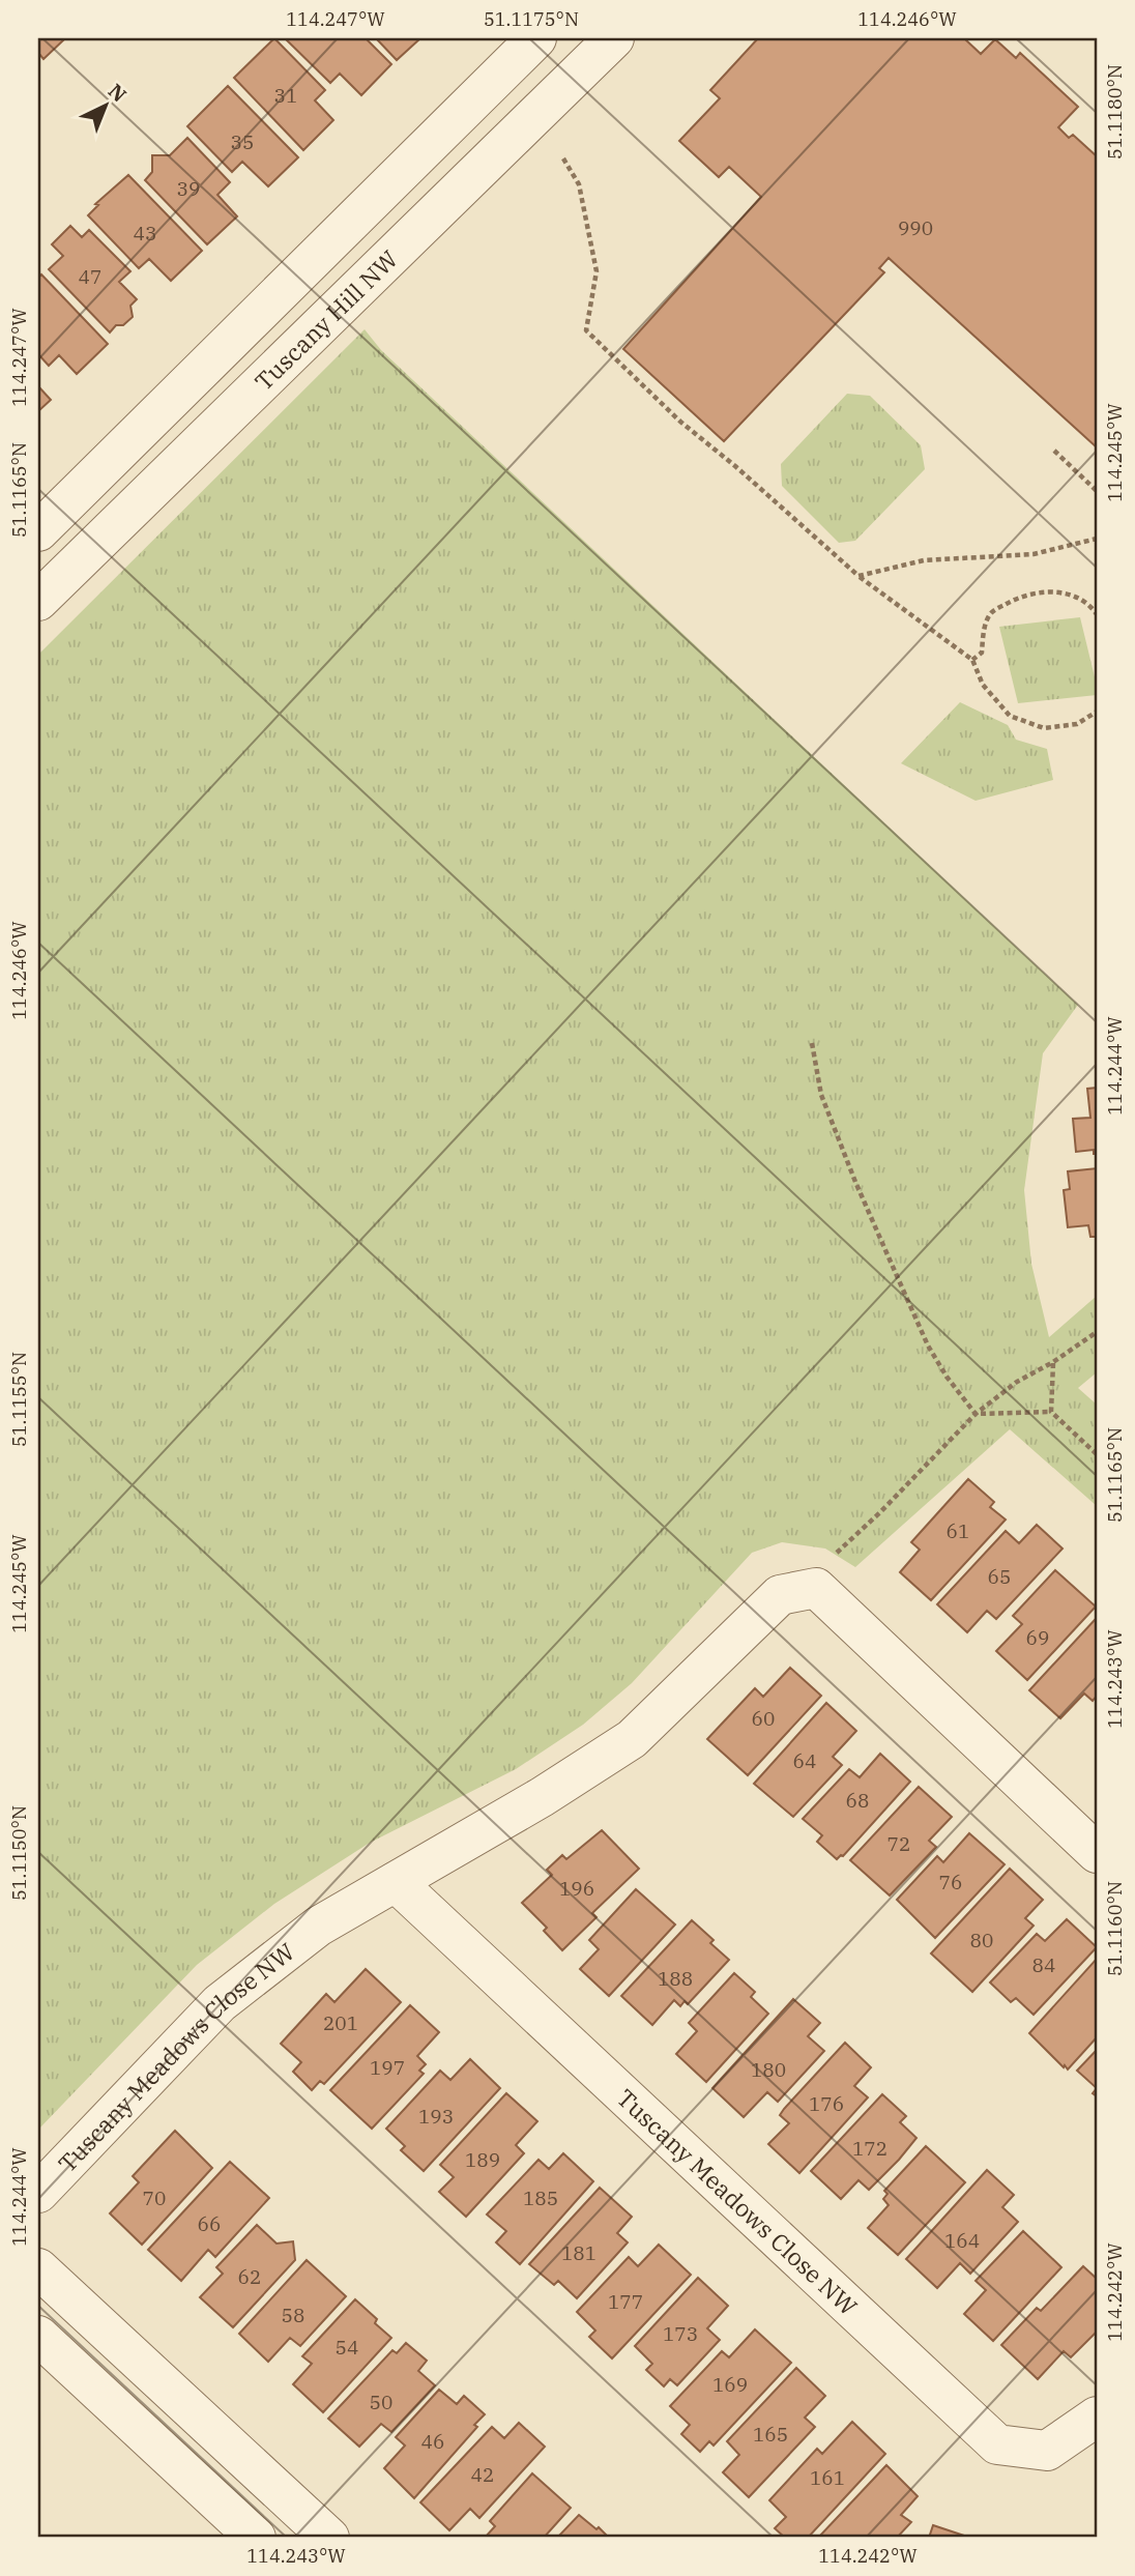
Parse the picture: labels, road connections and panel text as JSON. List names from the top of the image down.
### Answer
{
  "streets": {
    "street": ["Tuscany Hill NW", "Tuscany Meadows Close NW"]
  },
  "house_numbers": [
    "31",
    "35",
    "39",
    "990",
    "43",
    "47",
    "61",
    "65",
    "69",
    "60",
    "64",
    "68",
    "72",
    "76",
    "196",
    "80",
    "84",
    "188",
    "201",
    "197",
    "180",
    "176",
    "193",
    "172",
    "189",
    "70",
    "185",
    "66",
    "164",
    "181",
    "62",
    "177",
    "58",
    "173",
    "54",
    "169",
    "50",
    "165",
    "46",
    "42",
    "161"
  ],
  "north": "top right",
  "coordinates": [
    "114.247°W",
    "51.1175°N",
    "114.246°W",
    "51.1180°N",
    "114.245°W",
    "51.1165°N",
    "114.244°W",
    "51.1155°N",
    "114.243°W",
    "51.1150°N",
    "51.1160°N",
    "114.242°W"
  ]
}
